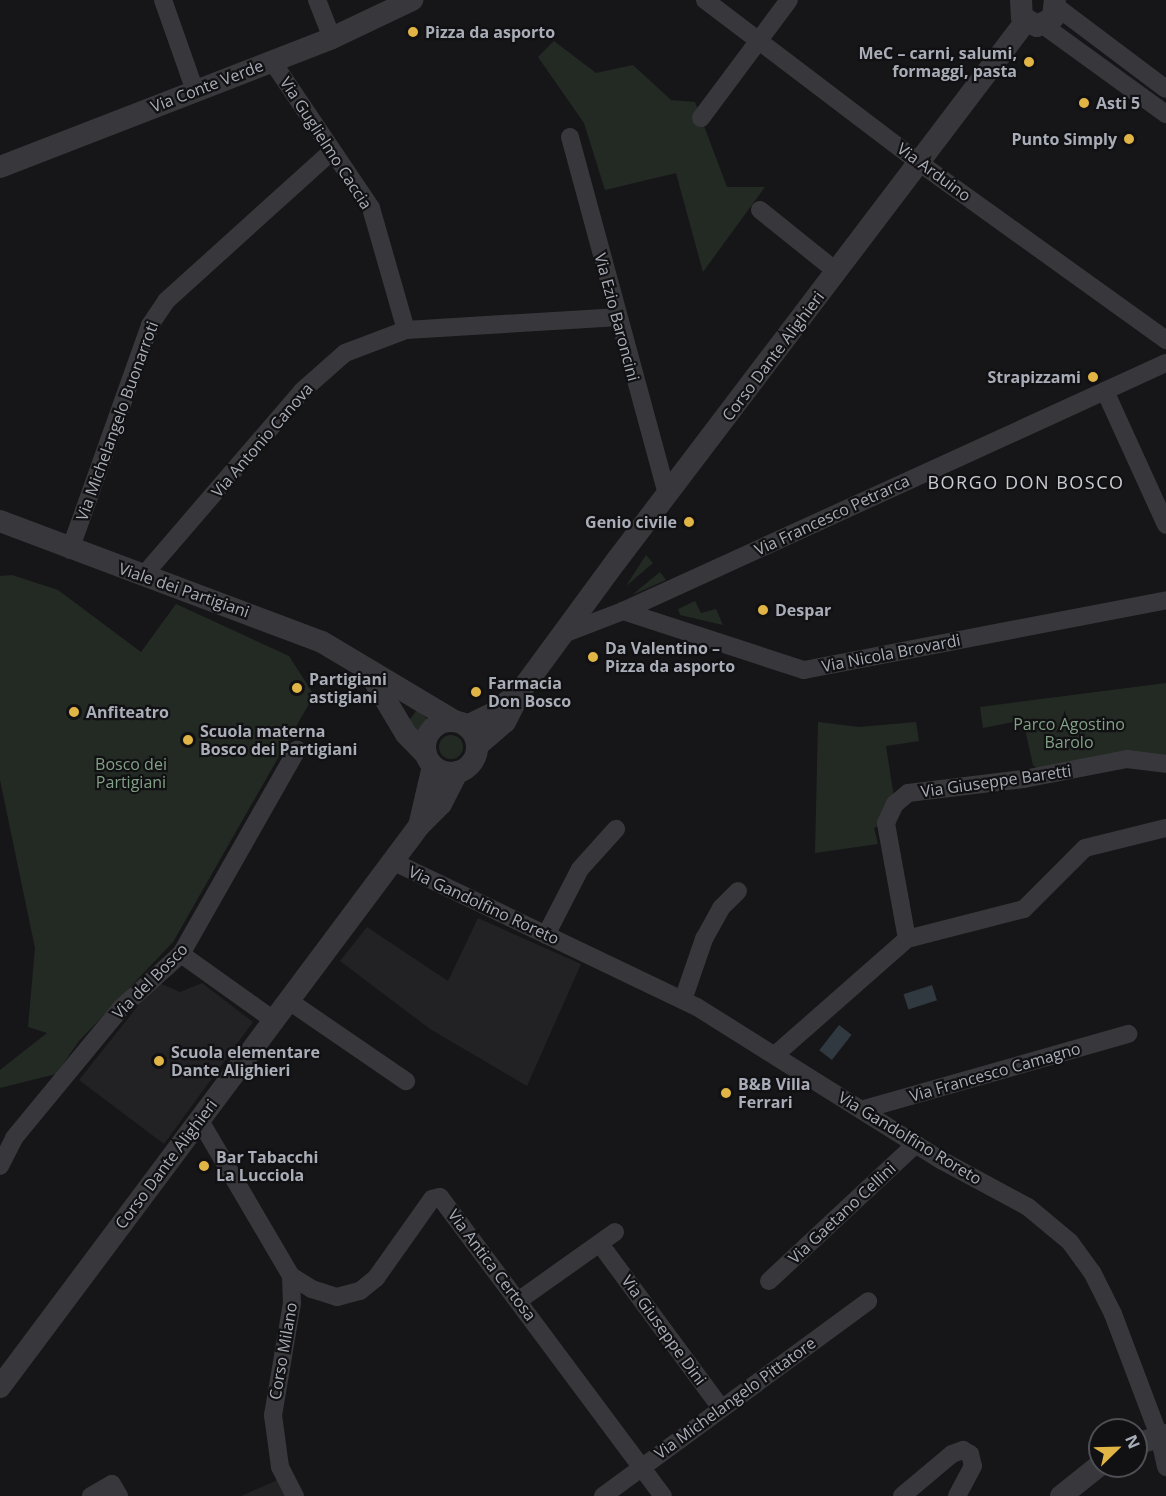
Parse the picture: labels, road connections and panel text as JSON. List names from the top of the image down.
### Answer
{
  "streets": {
    "street": [
      "Via Conte Verde",
      "Via Guglielmo Caccia",
      "Via Arduino",
      "Via Ezio Baroncini",
      "Corso Dante Alighieri",
      "Via Michelangelo Buonarroti",
      "Via Antonio Canova",
      "Via Francesco Petrarca",
      "Viale dei Partigiani",
      "Via Nicola Brovardi",
      "Via Giuseppe Baretti",
      "Via Gandolfino Roreto",
      "Via del Bosco",
      "Via Francesco Camagno",
      "Via Gaetano Cellini",
      "Via Antica Certosa",
      "Via Giuseppe Dini",
      "Corso Milano",
      "Via Michelangelo Pittatore"
    ]
  },
  "crossings": [
    ["Via Conte Verde", "Via Guglielmo Caccia"],
    ["Via Guglielmo Caccia", "Via Michelangelo Buonarroti"],
    ["Via Guglielmo Caccia", "Via Antonio Canova"],
    ["Via Arduino", "Corso Dante Alighieri"],
    ["Via Ezio Baroncini", "Corso Dante Alighieri"],
    ["Via Ezio Baroncini", "Via Antonio Canova"],
    ["Corso Dante Alighieri", "Via Francesco Petrarca"],
    ["Corso Dante Alighieri", "Viale dei Partigiani"],
    ["Corso Dante Alighieri", "Via Gandolfino Roreto"],
    ["Corso Dante Alighieri", "Corso Milano"],
    ["Via Michelangelo Buonarroti", "Viale dei Partigiani"],
    ["Via Antonio Canova", "Viale dei Partigiani"],
    ["Via Francesco Petrarca", "Via Nicola Brovardi"],
    ["Via Gandolfino Roreto", "Via Francesco Camagno"],
    ["Via Gandolfino Roreto", "Via Gaetano Cellini"],
    ["Via Antica Certosa", "Corso Milano"],
    ["Via Antica Certosa", "Via Michelangelo Pittatore"],
    ["Via Giuseppe Dini", "Via Michelangelo Pittatore"]
  ],
  "districts": ["BORGO DON BOSCO"],
  "parks": ["Parco Agostino Barolo", "Bosco dei Partigiani"],
  "places": [
    "Pizza da asporto",
    "MeC – carni, salumi, formaggi, pasta",
    "Asti 5",
    "Punto Simply",
    "Strapizzami",
    "Genio civile",
    "Despar",
    "Da Valentino – Pizza da asporto",
    "Partigiani astigiani",
    "Farmacia Don Bosco",
    "Anfiteatro",
    "Scuola materna Bosco dei Partigiani",
    "Scuola elementare Dante Alighieri",
    "B&B Villa Ferrari",
    "Bar Tabacchi La Lucciola"
  ],
  "north": "top right"
}
